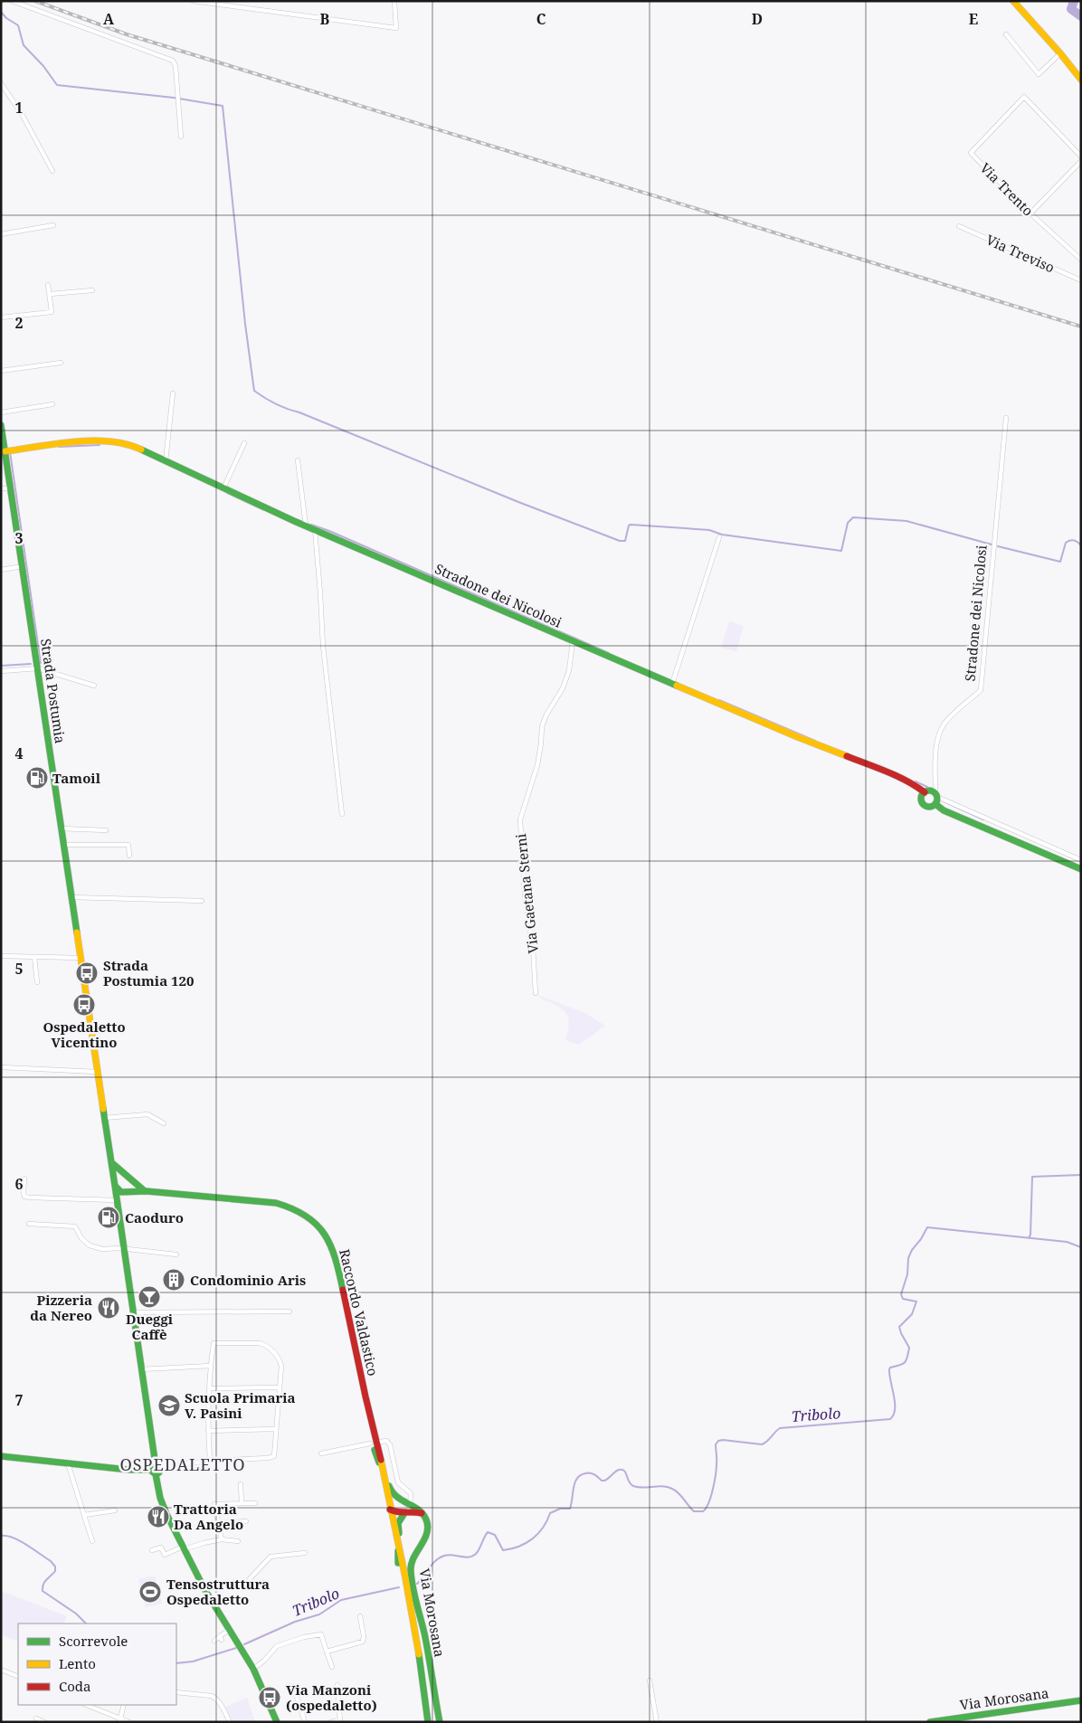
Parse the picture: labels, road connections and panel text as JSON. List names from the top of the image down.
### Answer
{
  "streets": {
    "main road": [
      "Stradone dei Nicolosi",
      "Strada Postumia",
      "Raccordo Valdastico",
      "Via Morosana"
    ],
    "street": ["Via Trento", "Via Treviso", "Via Gaetana Sterni"]
  },
  "crossings": [
    ["Stradone dei Nicolosi", "Strada Postumia"],
    ["Stradone dei Nicolosi", "Via Gaetana Sterni"],
    ["Strada Postumia", "Raccordo Valdastico"],
    ["Raccordo Valdastico", "Via Morosana"]
  ],
  "districts": ["OSPEDALETTO"],
  "water": ["Tribolo"],
  "places": {
    "fuel station": ["Tamoil", "Caoduro"],
    "bus stop": ["Strada Postumia 120", "Ospedaletto Vicentino", "Via Manzoni (ospedaletto)"],
    "building": ["Condominio Aris"],
    "bar": ["Dueggi Caffè"],
    "restaurant": ["Pizzeria da Nereo", "Trattoria Da Angelo"],
    "school or university": ["Scuola Primaria V. Pasini"],
    "sports": ["Tensostruttura Ospedaletto"]
  },
  "legend": ["Scorrevole", "Lento", "Coda"],
  "grid": {
    "columns": [
      "A",
      "B",
      "C",
      "D",
      "E"
    ],
    "rows": [
      "1",
      "2",
      "3",
      "4",
      "5",
      "6",
      "7"
    ]
  }
}
